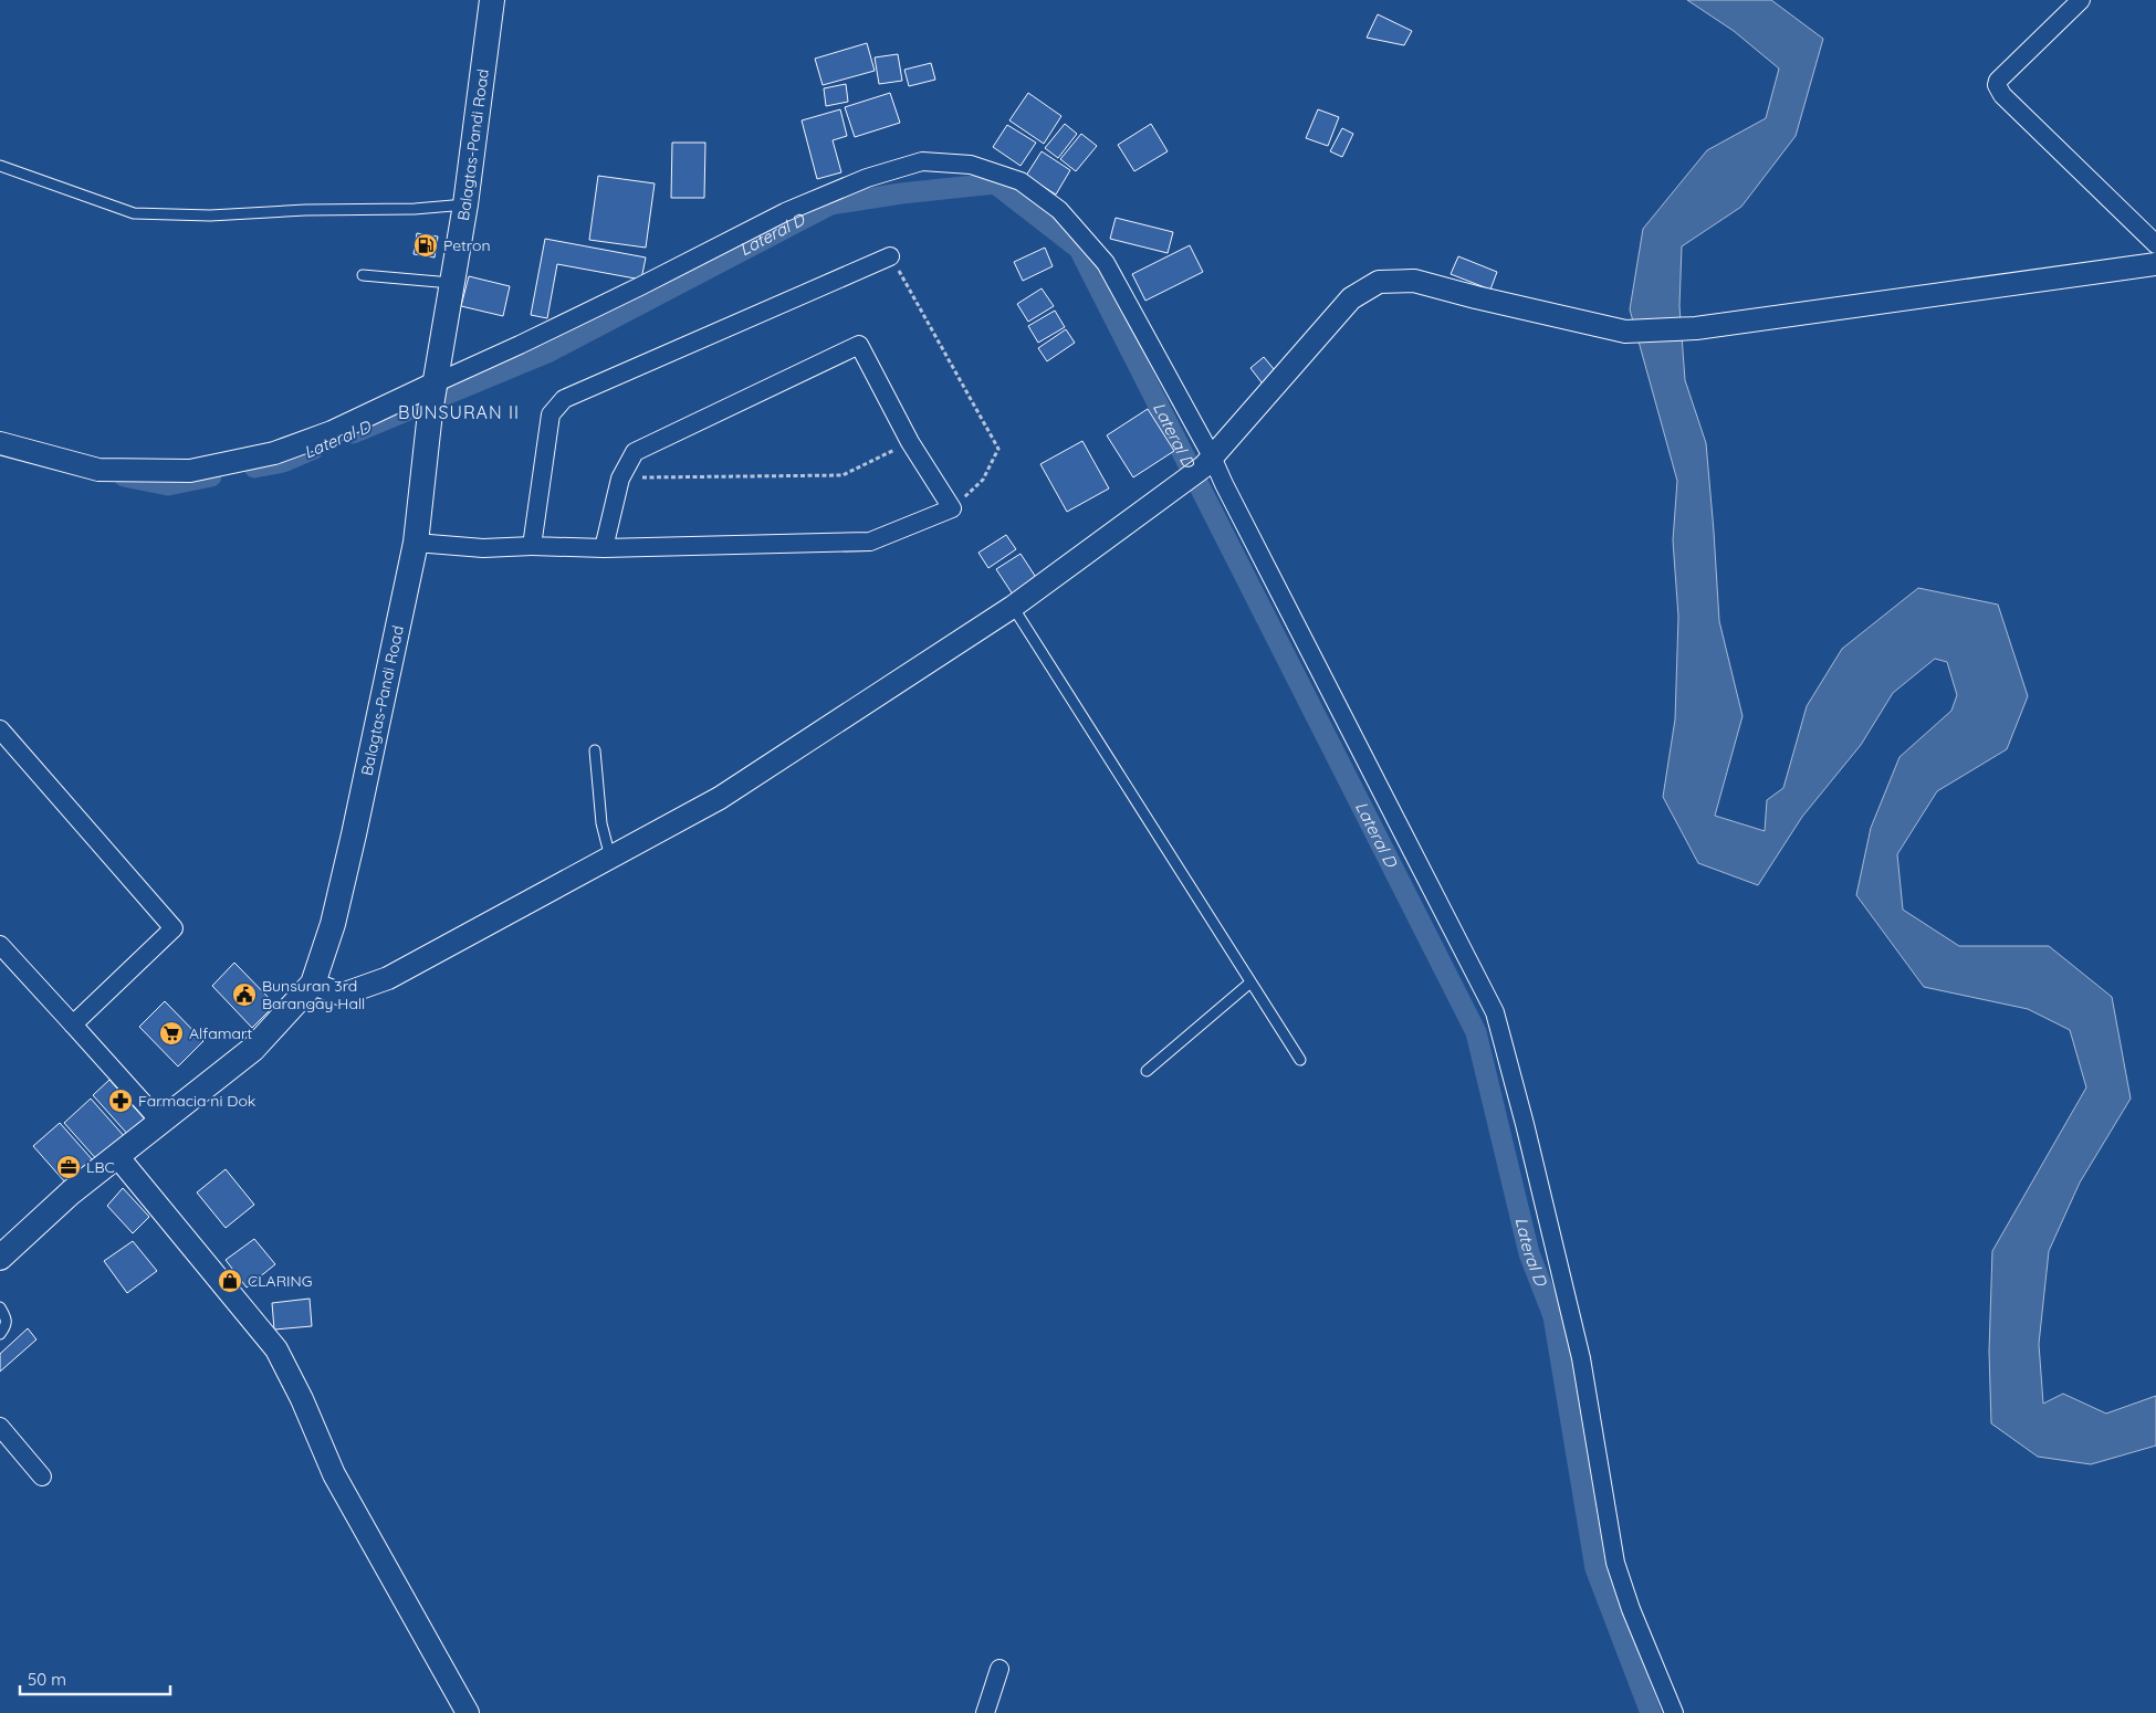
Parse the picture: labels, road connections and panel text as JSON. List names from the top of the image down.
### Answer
{
  "streets": {
    "main road": ["Balagtas-Pandi Road"]
  },
  "districts": ["BUNSURAN II"],
  "water": ["Lateral D"],
  "places": {
    "fuel station": ["Petron"],
    "public building": ["Bunsuran 3rd Barangay Hall"],
    "supermarket": ["Alfamart"],
    "pharmacy": ["Farmacia ni Dok"],
    "office": ["LBC"],
    "shop": ["CLARING"]
  },
  "scale_bar": "50 m"
}
